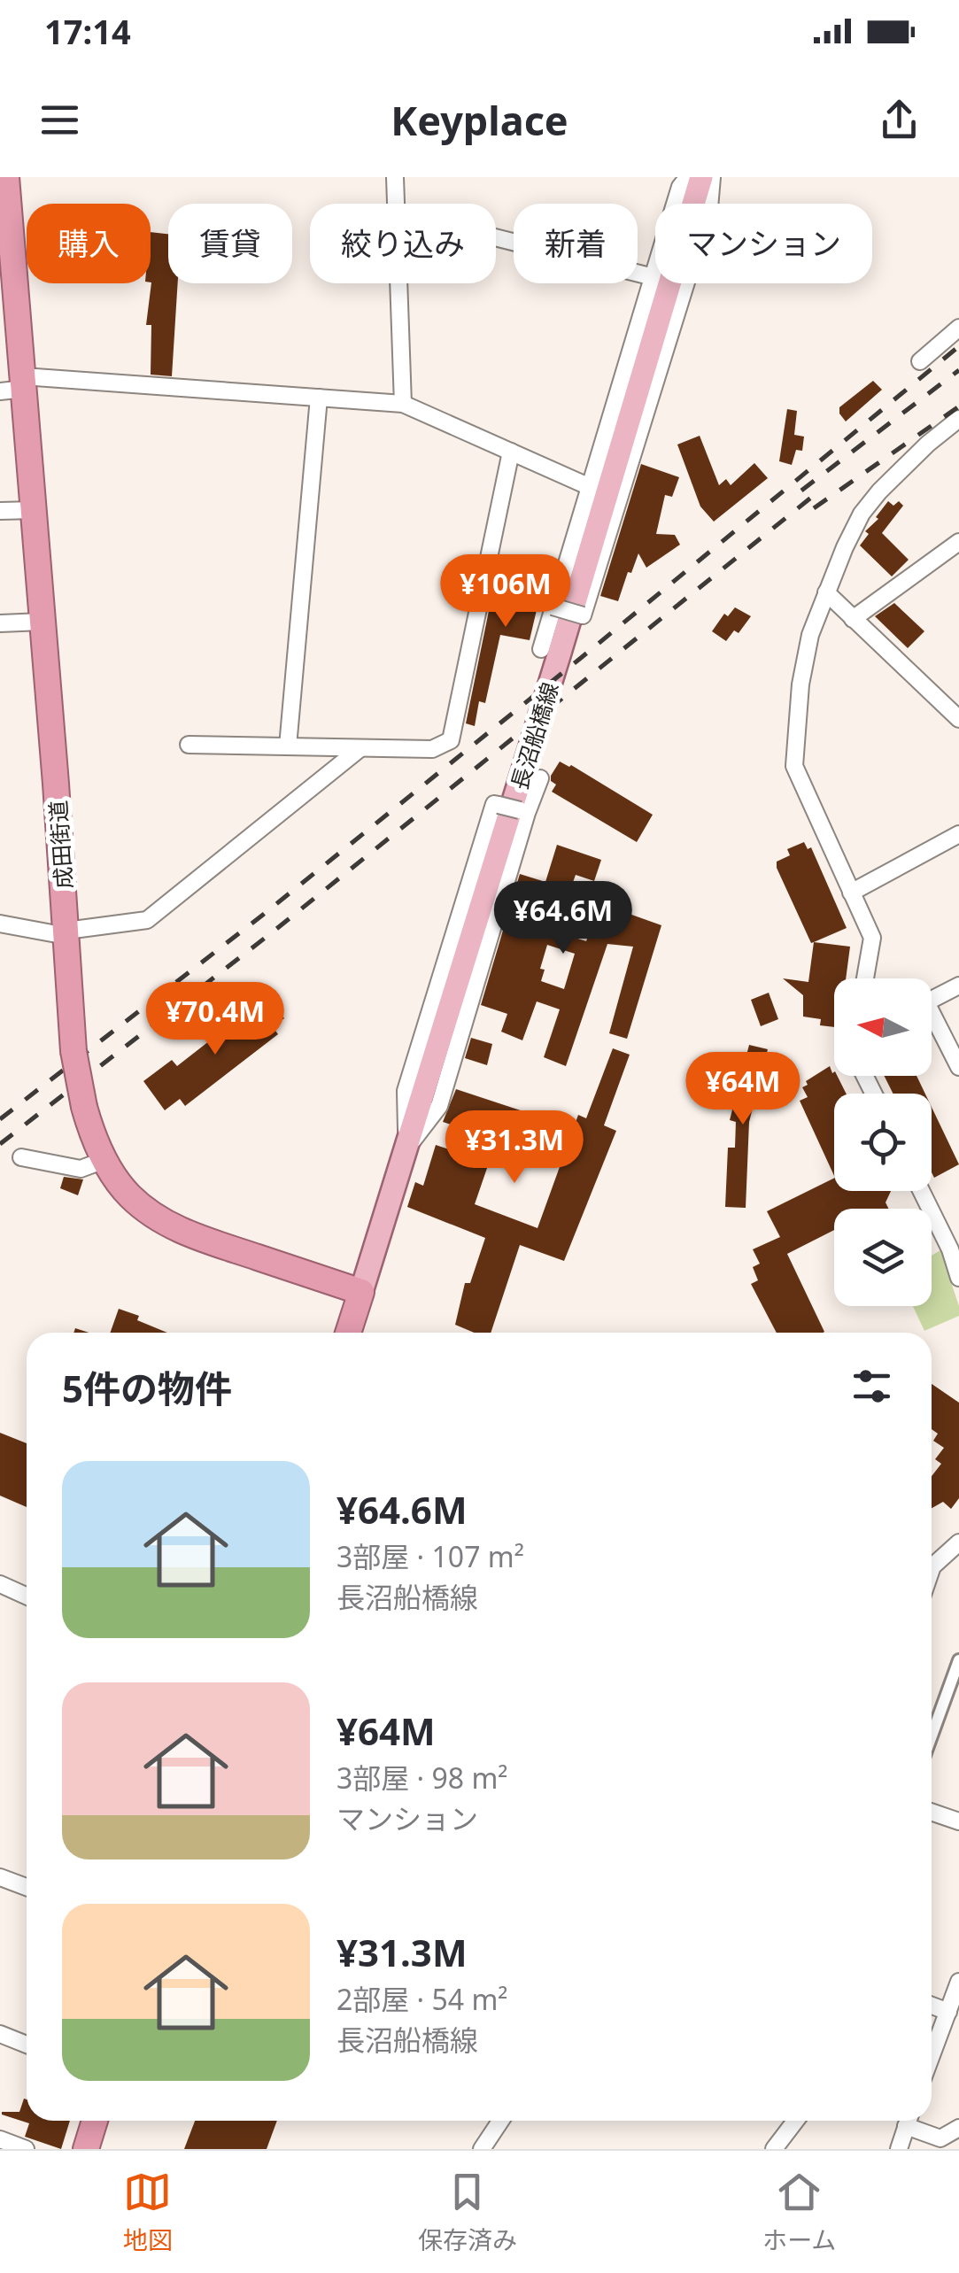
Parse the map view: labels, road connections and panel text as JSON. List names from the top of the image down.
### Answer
{
  "streets": {
    "highway": ["成田街道"],
    "main road": ["長沼船橋線"]
  },
  "crossings": [
    ["長沼船橋線", "成田街道"]
  ],
  "north": "left",
  "page": {
    "status": "17:14",
    "header": "Keyplace",
    "chip": [
      "購入",
      "賃貸",
      "絞り込み",
      "新着",
      "マンション"
    ],
    "price": [
      "¥106M",
      "¥64.6M",
      "¥70.4M",
      "¥64M",
      "¥31.3M"
    ],
    "heading": "5件の物件",
    "list": [
      {
        "name": "¥64.6M",
        "note": "3部屋 · 107 m² · 長沼船橋線"
      },
      {
        "name": "¥64M",
        "note": "3部屋 · 98 m² · マンション"
      },
      {
        "name": "¥31.3M",
        "note": "2部屋 · 54 m² · 長沼船橋線"
      }
    ],
    "tabs": ["地図", "保存済み", "ホーム"]
  }
}
